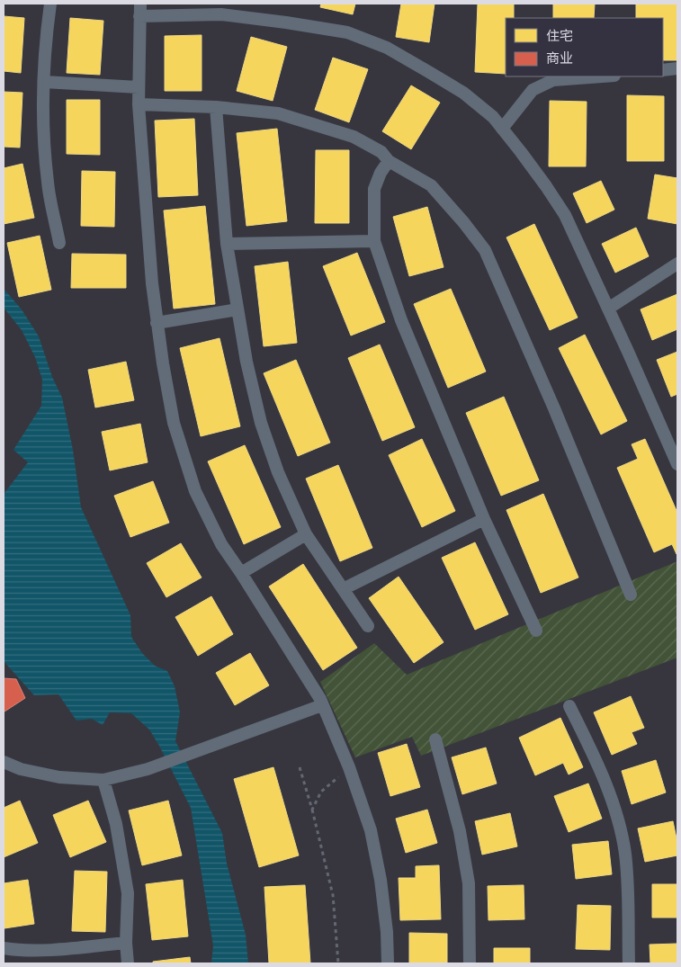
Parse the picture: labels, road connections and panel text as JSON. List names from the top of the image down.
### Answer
{
  "legend": ["住宅", "商业"]
}
